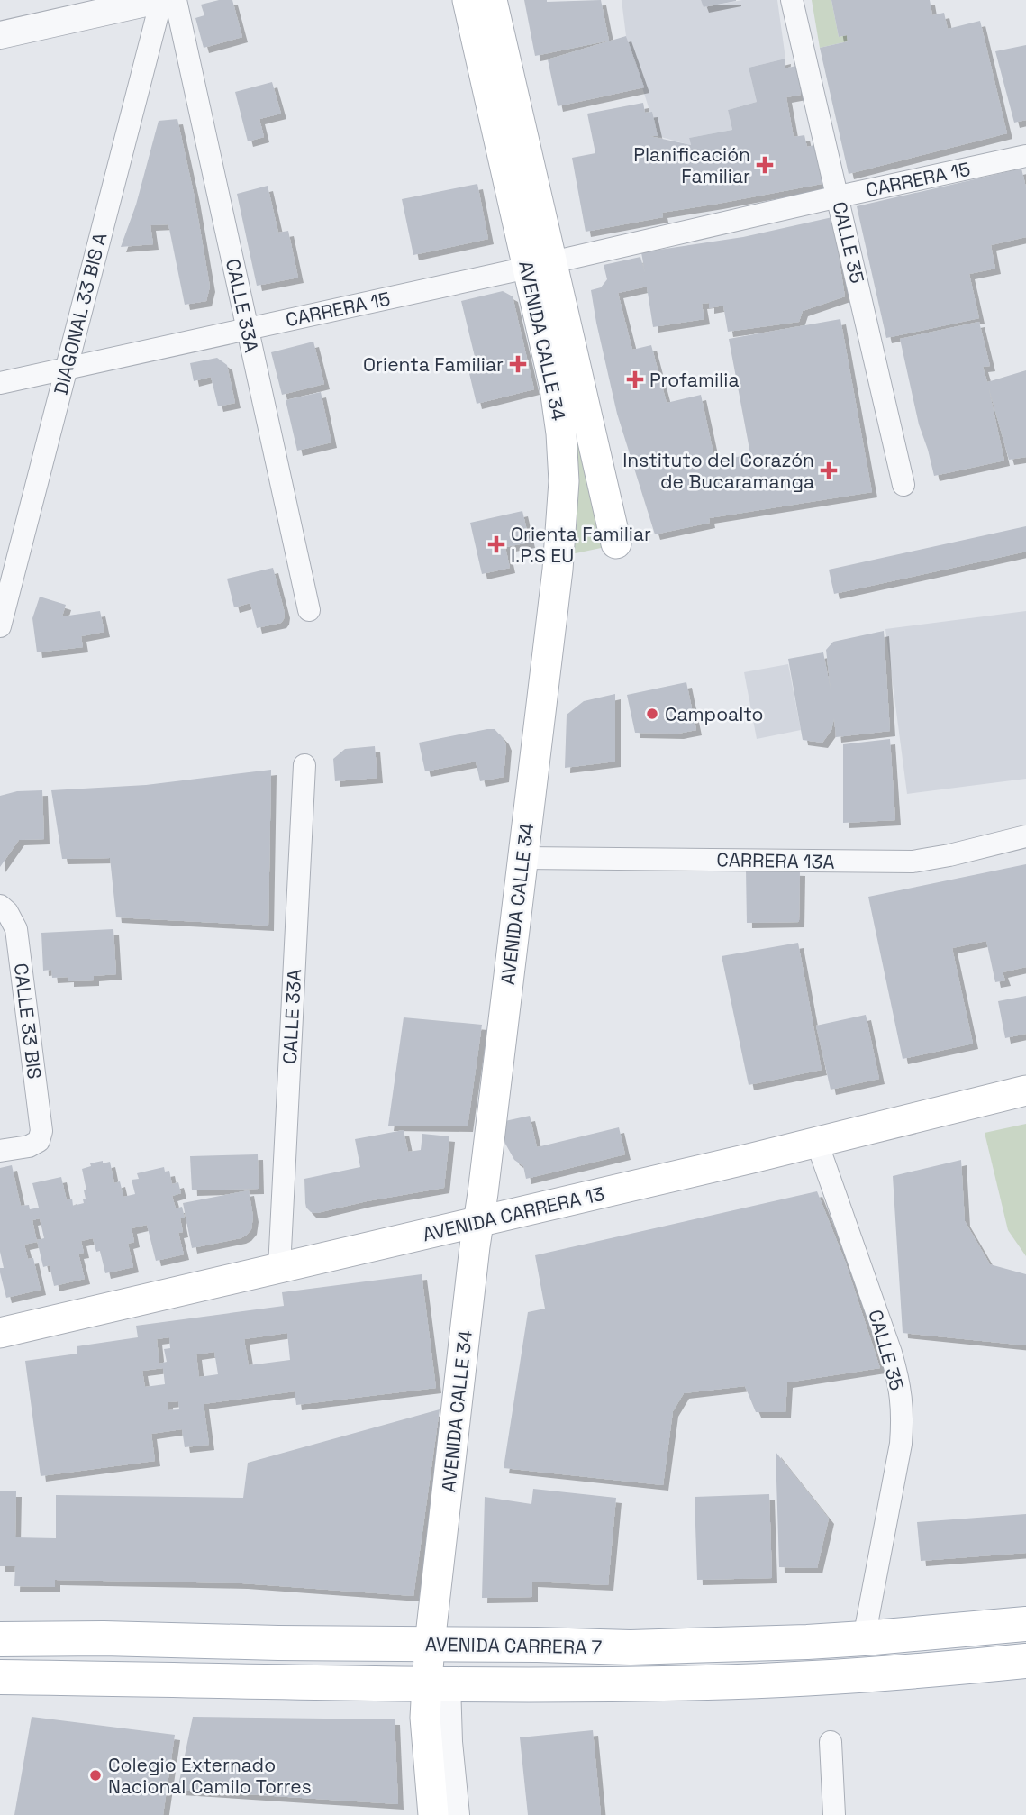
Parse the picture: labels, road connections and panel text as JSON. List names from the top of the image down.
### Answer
{
  "streets": {
    "main road": ["AVENIDA CALLE 34", "AVENIDA CARRERA 13", "AVENIDA CARRERA 7"],
    "street": [
      "CARRERA 15",
      "CALLE 35",
      "CALLE 33A",
      "DIAGONAL 33 BIS A",
      "CARRERA 13A",
      "CALLE 33 BIS"
    ]
  },
  "crossings": [
    ["CARRERA 15", "CALLE 35"],
    ["CARRERA 15", "CALLE 33A"],
    ["CARRERA 15", "DIAGONAL 33 BIS A"],
    ["CARRERA 15", "AVENIDA CALLE 34"],
    ["CALLE 35", "AVENIDA CARRERA 13"],
    ["CALLE 35", "AVENIDA CARRERA 7"],
    ["CALLE 33A", "AVENIDA CARRERA 13"],
    ["AVENIDA CALLE 34", "CARRERA 13A"],
    ["AVENIDA CALLE 34", "AVENIDA CARRERA 13"],
    ["AVENIDA CALLE 34", "AVENIDA CARRERA 7"]
  ],
  "places": {
    "health": [
      "Planificación Familiar",
      "Orienta Familiar",
      "Profamilia",
      "Instituto del Corazón de Bucaramanga",
      "Orienta Familiar I.P.S EU"
    ],
    "other": ["Campoalto", "Colegio Externado Nacional Camilo Torres"]
  }
}
